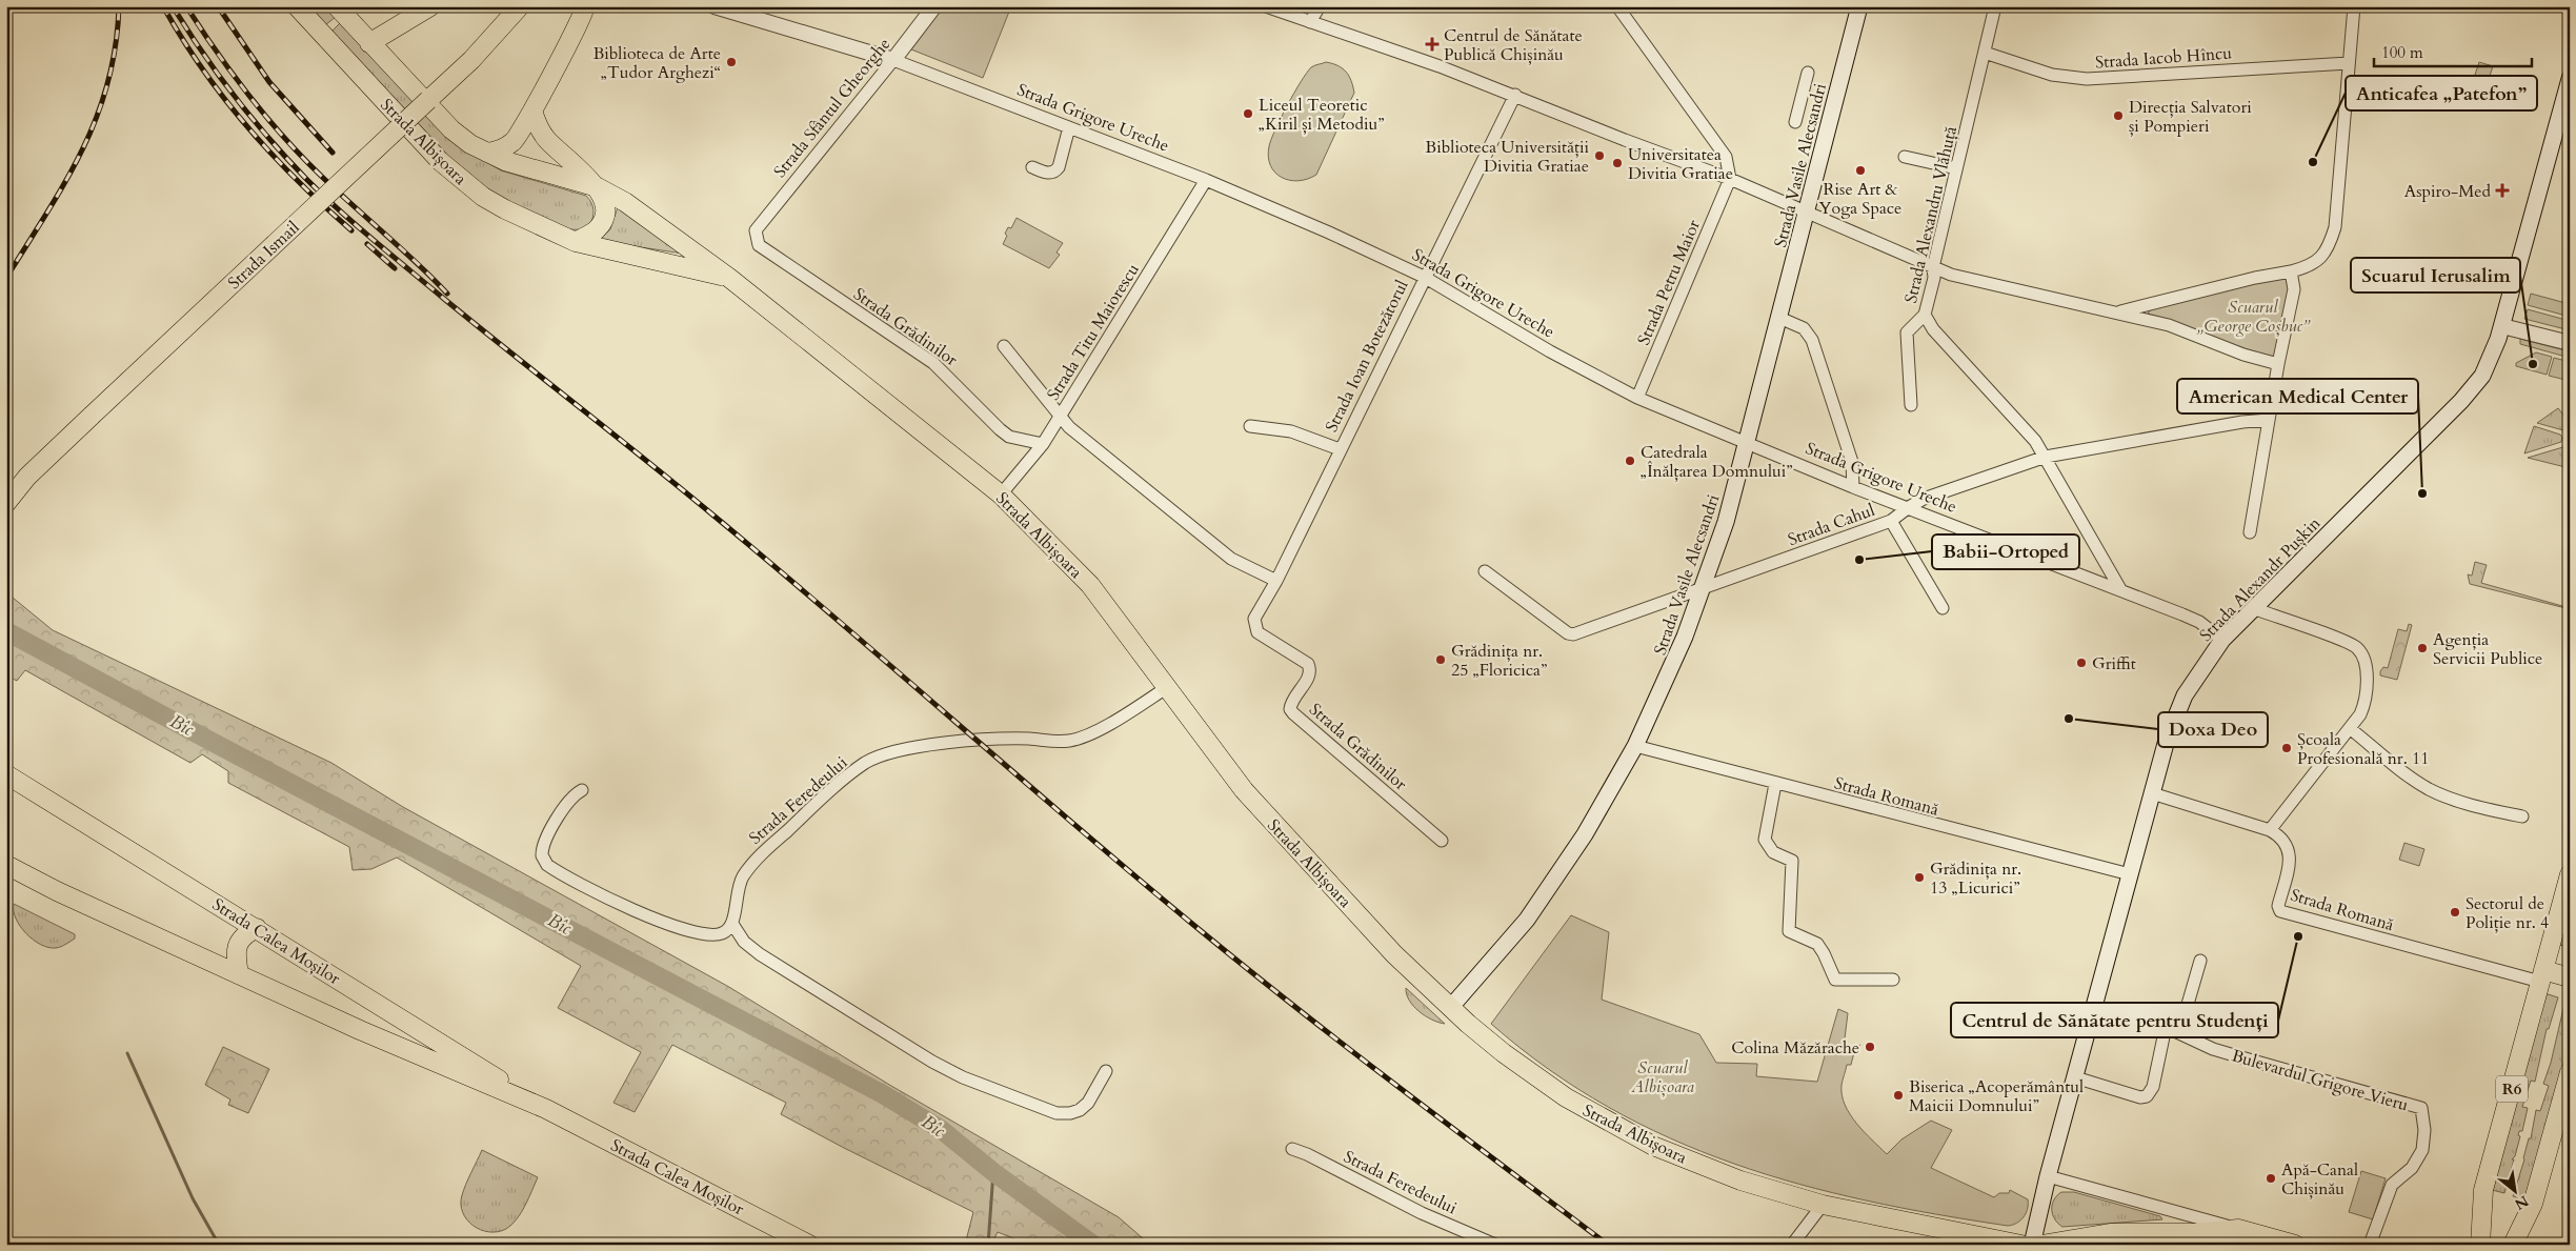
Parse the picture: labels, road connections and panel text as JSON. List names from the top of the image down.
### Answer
{
  "streets": {
    "main road": [
      "Strada Albișoara",
      "Strada Vasile Alecsandri",
      "Strada Ismail",
      "Strada Alexandr Pușkin",
      "Strada Calea Moșilor",
      "R6"
    ],
    "street": [
      "Strada Iacob Hîncu",
      "Strada Sfântul Gheorghe",
      "Strada Grigore Ureche",
      "Strada Alexandru Vlăhuță",
      "Strada Petru Maior",
      "Strada Grădinilor",
      "Strada Titu Maiorescu",
      "Strada Ioan Botezătorul",
      "Strada Cahul",
      "Strada Romană",
      "Strada Feredeului",
      "Bulevardul Grigore Vieru"
    ]
  },
  "crossings": [
    ["Strada Iacob Hîncu", "Strada Alexandru Vlăhuță"],
    ["Strada Sfântul Gheorghe", "Strada Grigore Ureche"],
    ["Strada Sfântul Gheorghe", "Strada Grădinilor"],
    ["Strada Grigore Ureche", "Strada Vasile Alecsandri"],
    ["Strada Grigore Ureche", "Strada Alexandru Vlăhuță"],
    ["Strada Grigore Ureche", "Strada Petru Maior"],
    ["Strada Grigore Ureche", "Strada Titu Maiorescu"],
    ["Strada Grigore Ureche", "Strada Ioan Botezătorul"],
    ["Strada Grigore Ureche", "Strada Cahul"],
    ["Strada Grigore Ureche", "Strada Alexandr Pușkin"],
    ["Strada Albișoara", "Strada Vasile Alecsandri"],
    ["Strada Albișoara", "Strada Titu Maiorescu"],
    ["Strada Albișoara", "Strada Feredeului"],
    ["Strada Vasile Alecsandri", "Strada Cahul"],
    ["Strada Vasile Alecsandri", "Strada Romană"],
    ["Strada Alexandru Vlăhuță", "Strada Cahul"],
    ["Strada Grădinilor", "Strada Titu Maiorescu"],
    ["Strada Grădinilor", "Strada Ioan Botezătorul"],
    ["Strada Alexandr Pușkin", "Strada Romană"],
    ["Strada Alexandr Pușkin", "Bulevardul Grigore Vieru"],
    ["Strada Romană", "R6"]
  ],
  "water": ["Bîc"],
  "parks": ["Scuarul „George Coșbuc”", "Scuarul Albișoara"],
  "places": {
    "health": ["Centrul de Sănătate Publică Chișinău", "Aspiro-Med"],
    "other": [
      "Biblioteca de Arte „Tudor Arghezi“",
      "Liceul Teoretic „Kiril și Metodiu”",
      "Direcția Salvatori și Pompieri",
      "Biblioteca Universității Divitia Gratiae",
      "Anticafea „Patefon”",
      "Universitatea Divitia Gratiae",
      "Rise Art & Yoga Space",
      "Scuarul Ierusalim",
      "Catedrala „Înălțarea Domnului”",
      "American Medical Center",
      "Babii-Ortoped",
      "Agenția Servicii Publice",
      "Grădinița nr. 25 „Floricica”",
      "Griffit",
      "Doxa Deo",
      "Școala Profesională nr. 11",
      "Grădinița nr. 13 „Licurici”",
      "Sectorul de Poliție nr. 4",
      "Centrul de Sănătate pentru Studenți",
      "Colina Măzărache",
      "Biserica „Acoperământul Maicii Domnului”",
      "Apă-Canal Chișinău"
    ]
  },
  "scale_bar": "100 m",
  "north": "bottom right"
}
